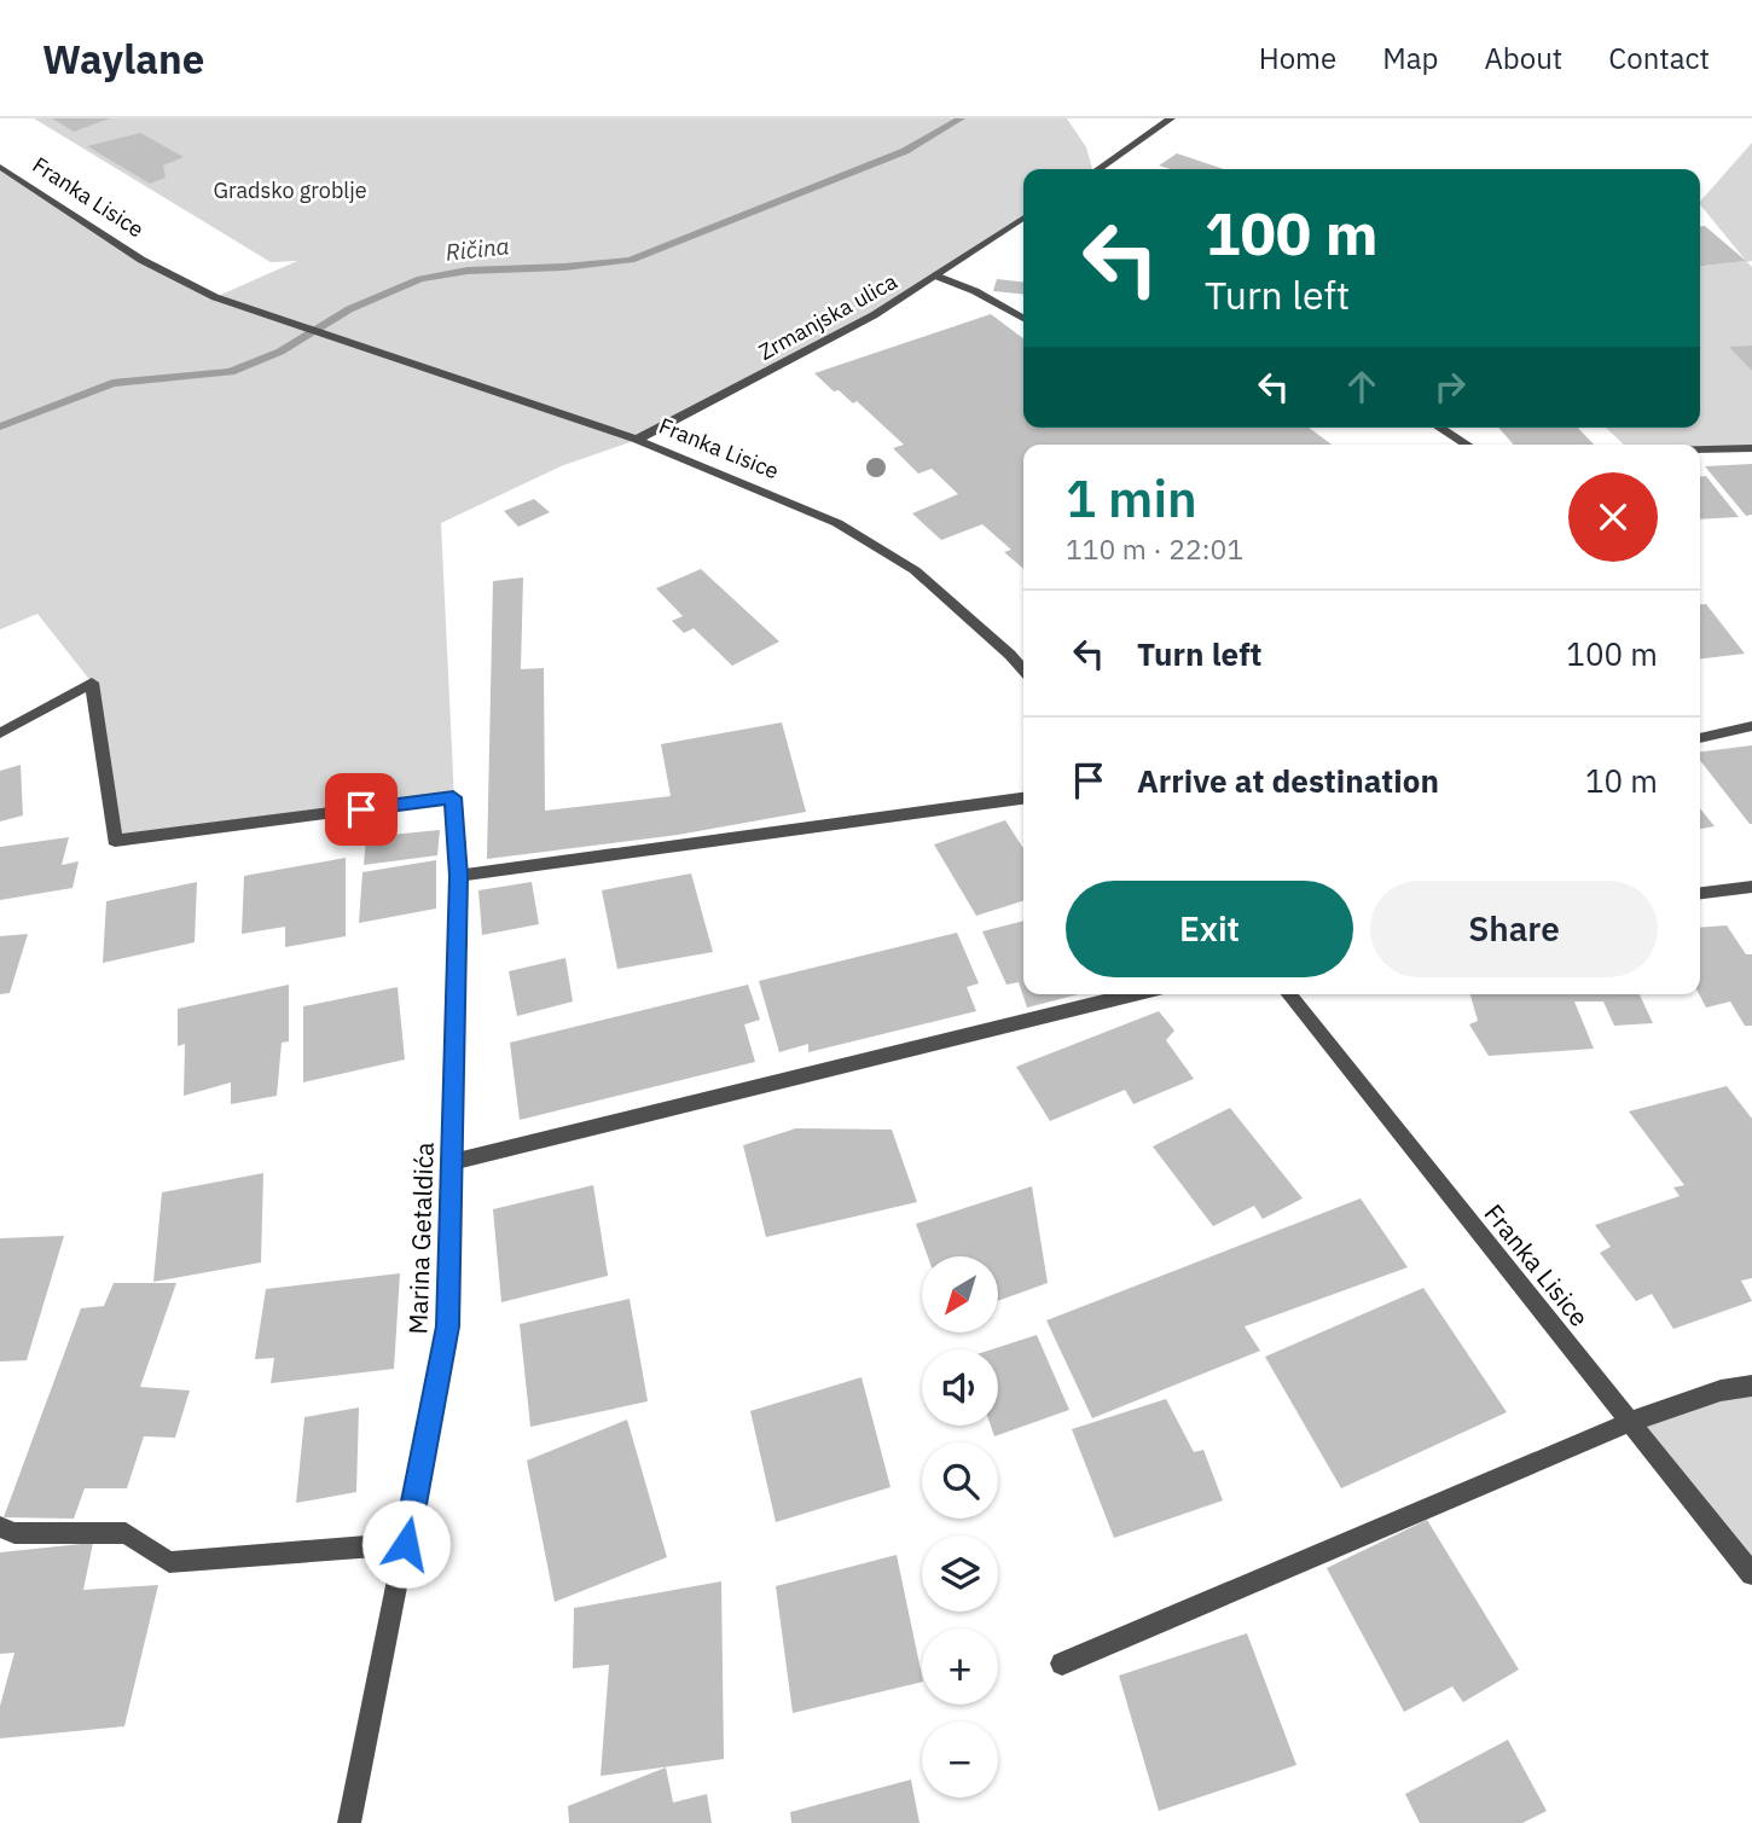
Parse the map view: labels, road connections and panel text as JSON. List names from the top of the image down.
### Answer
{
  "streets": {
    "street": ["Franka Lisice", "Zrmanjska ulica", "Marina Getaldića"]
  },
  "crossings": [
    ["Franka Lisice", "Zrmanjska ulica"]
  ],
  "water": ["Ričina"],
  "parks": ["Gradsko groblje"],
  "north": "bottom left",
  "page": {
    "header": "Waylane",
    "nav": [
      "Home",
      "Map",
      "About",
      "Contact"
    ],
    "turn": ["100 m", "Turn left"],
    "heading": ["1 min", "110 m · 22:01"],
    "list": [
      {
        "name": "Turn left",
        "value": "100 m"
      },
      {
        "name": "Arrive at destination",
        "value": "10 m"
      }
    ],
    "buttons": ["Exit", "Share"],
    "map_buttons": ["+", "−"]
  }
}
